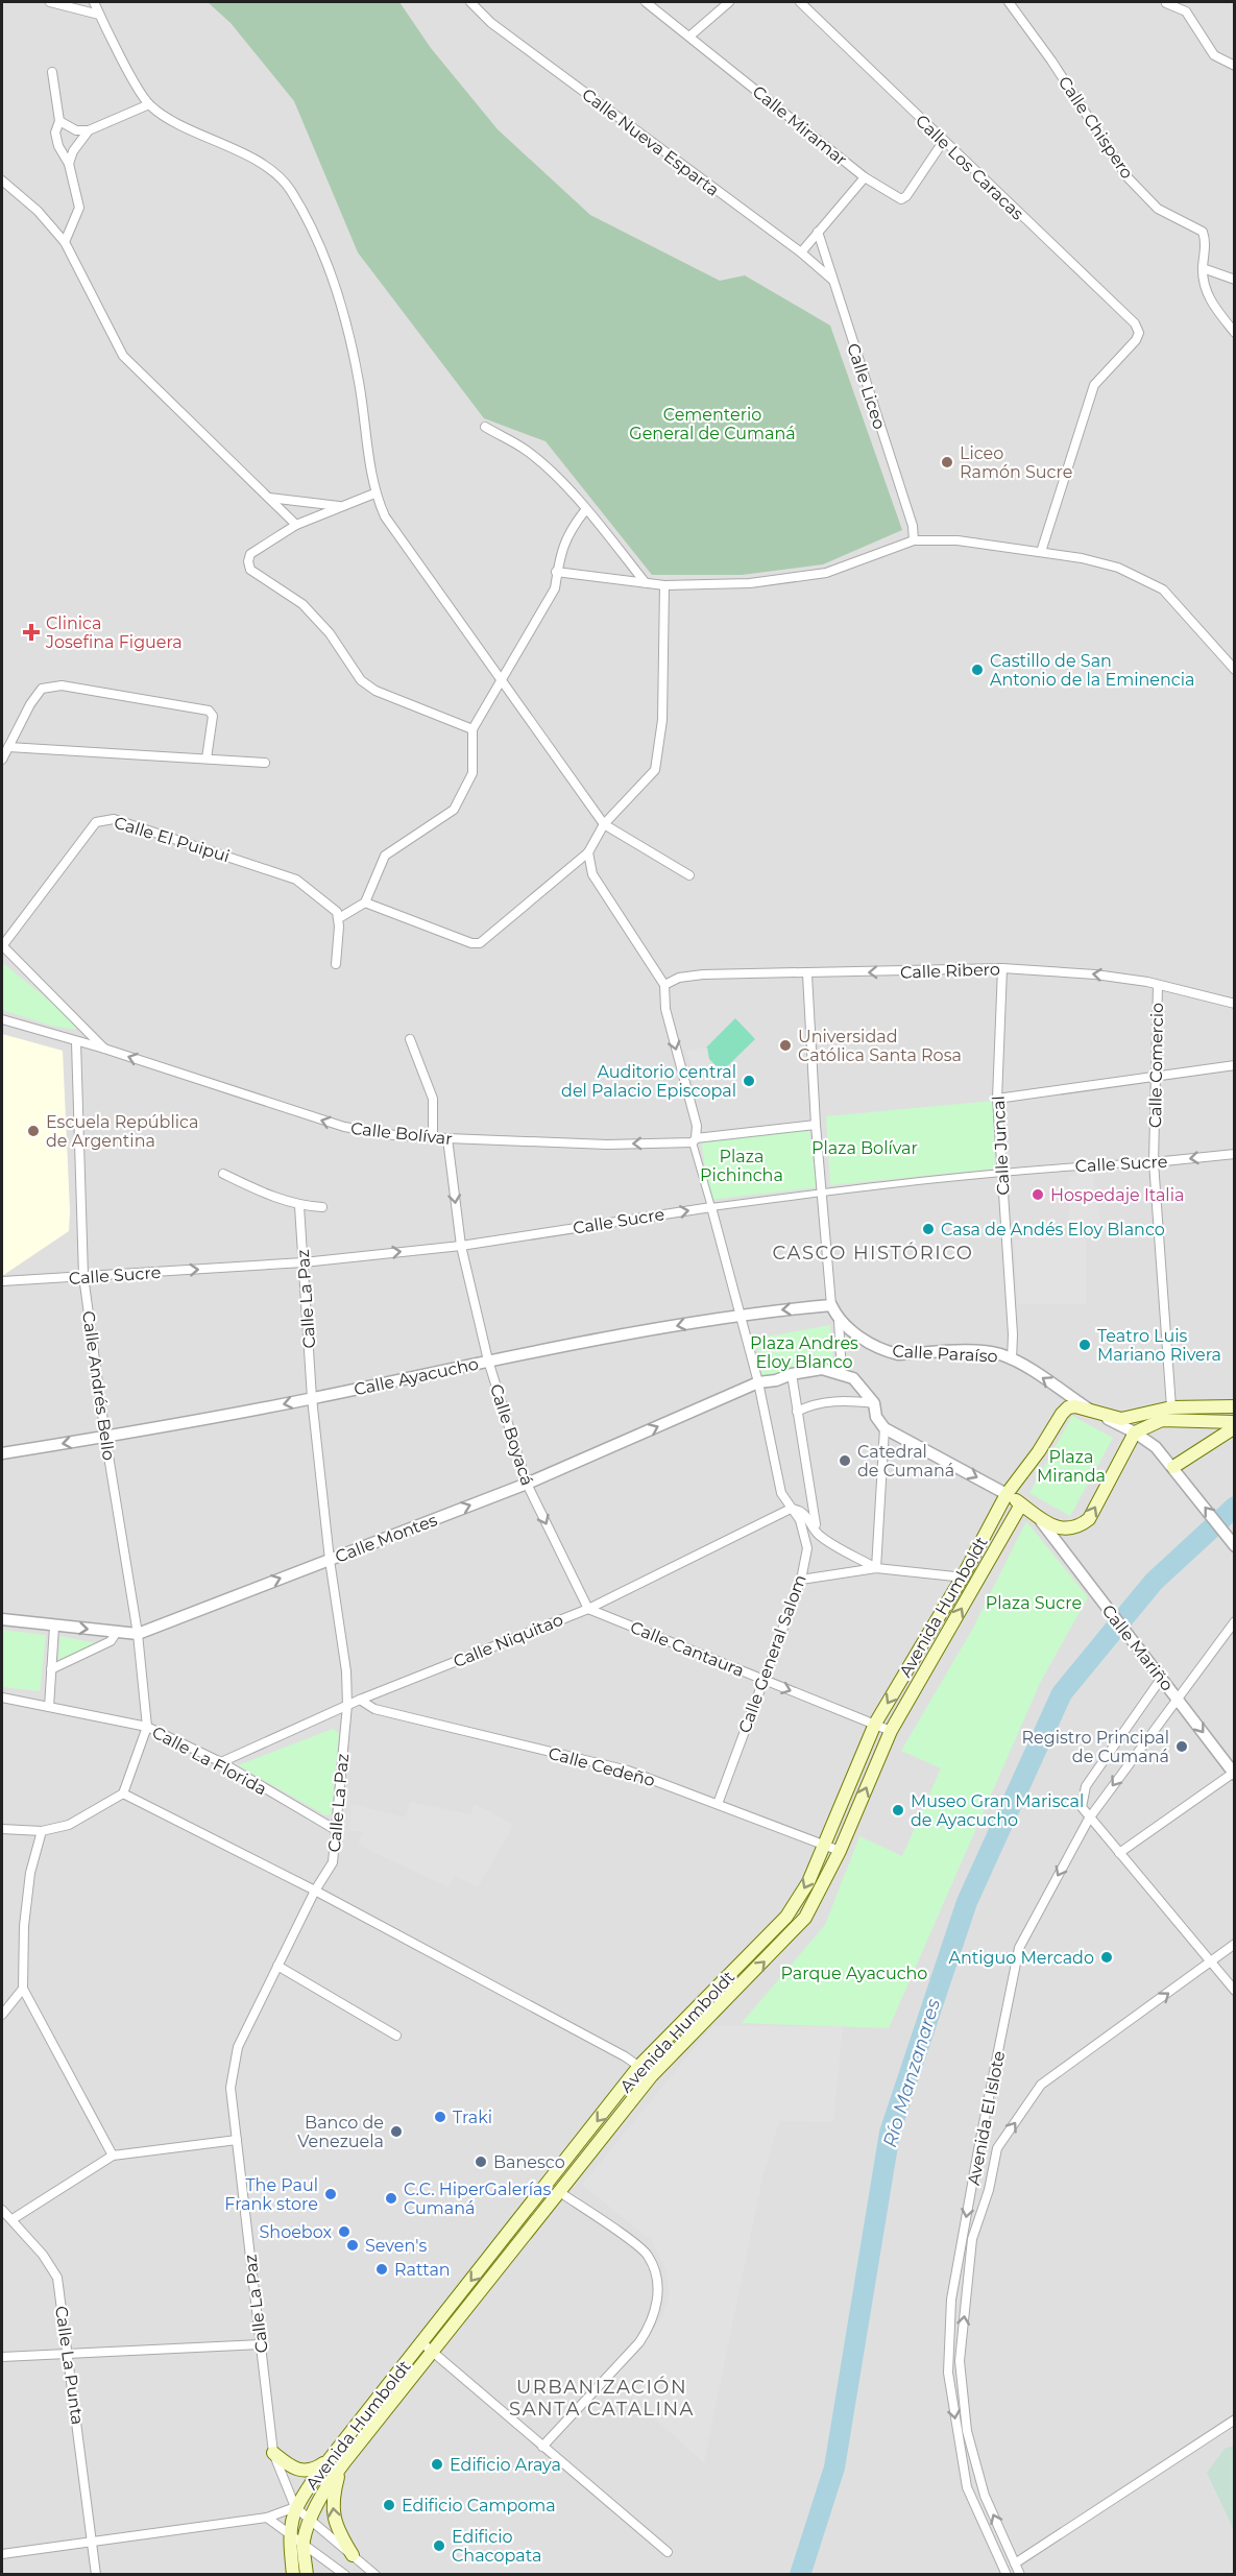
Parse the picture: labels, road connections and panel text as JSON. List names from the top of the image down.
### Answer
{
  "streets": {
    "main road": ["Avenida Humboldt"],
    "street": [
      "Calle Miramar",
      "Calle Chispero",
      "Calle Nueva Esparta",
      "Calle Los Caracas",
      "Calle Liceo",
      "Calle El Puipui",
      "Calle Ribero",
      "Calle Comercio",
      "Calle Bolívar",
      "Calle Juncal",
      "Calle Sucre",
      "Calle La Paz",
      "Calle Paraíso",
      "Calle Ayacucho",
      "Calle Andrés Bello",
      "Calle Boyacá",
      "Calle Montes",
      "Calle Niquitao",
      "Calle Mariño",
      "Calle Cantaura",
      "Calle General Salom",
      "Calle La Florida",
      "Calle Cedeño",
      "Avenida El Islote",
      "Calle La Punta"
    ]
  },
  "crossings": [
    ["Calle Miramar", "Calle Los Caracas"],
    ["Calle Nueva Esparta", "Calle Liceo"],
    ["Calle Ribero", "Calle Comercio"],
    ["Calle Ribero", "Calle Juncal"],
    ["Calle Ribero", "Calle General Salom"],
    ["Calle Comercio", "Calle Sucre"],
    ["Calle Comercio", "Avenida Humboldt"],
    ["Calle Bolívar", "Calle Andrés Bello"],
    ["Calle Bolívar", "Calle Boyacá"],
    ["Calle Bolívar", "Calle General Salom"],
    ["Calle Juncal", "Calle Sucre"],
    ["Calle Juncal", "Calle Paraíso"],
    ["Calle Sucre", "Calle La Paz"],
    ["Calle Sucre", "Calle Andrés Bello"],
    ["Calle Sucre", "Calle Boyacá"],
    ["Calle Sucre", "Calle General Salom"],
    ["Calle La Paz", "Calle Ayacucho"],
    ["Calle La Paz", "Calle Montes"],
    ["Calle La Paz", "Avenida Humboldt"],
    ["Calle La Paz", "Calle Niquitao"],
    ["Calle La Paz", "Calle La Florida"],
    ["Calle Paraíso", "Avenida Humboldt"],
    ["Calle Ayacucho", "Calle Andrés Bello"],
    ["Calle Ayacucho", "Calle Boyacá"],
    ["Calle Ayacucho", "Calle General Salom"],
    ["Calle Andrés Bello", "Calle Montes"],
    ["Calle Andrés Bello", "Calle La Florida"],
    ["Calle Boyacá", "Calle Montes"],
    ["Calle Boyacá", "Calle Niquitao"],
    ["Calle Boyacá", "Calle Cantaura"],
    ["Calle Montes", "Calle General Salom"],
    ["Avenida Humboldt", "Calle Cantaura"],
    ["Avenida Humboldt", "Calle Cedeño"],
    ["Calle Niquitao", "Calle Cantaura"],
    ["Calle Niquitao", "Calle General Salom"],
    ["Calle Niquitao", "Calle La Florida"],
    ["Calle Niquitao", "Calle Cedeño"],
    ["Calle Mariño", "Avenida El Islote"],
    ["Calle Cantaura", "Calle General Salom"],
    ["Calle General Salom", "Calle Cedeño"]
  ],
  "one_way": [
    "Calle Ribero",
    "Calle Bolívar",
    "Calle Paraíso",
    "Calle Ayacucho",
    "Calle Boyacá",
    "Calle Montes",
    "Calle Cantaura"
  ],
  "districts": ["CASCO HISTÓRICO", "URBANIZACIÓN SANTA CATALINA"],
  "water": ["Río Manzanares"],
  "parks": [
    "Cementerio General de Cumaná",
    "Plaza Bolívar",
    "Plaza Pichincha",
    "Plaza Andres Eloy Blanco",
    "Plaza Miranda",
    "Plaza Sucre",
    "Parque Ayacucho"
  ],
  "places": {
    "other": [
      "Liceo Ramón Sucre",
      "Castillo de San Antonio de la Eminencia",
      "Universidad Católica Santa Rosa",
      "Auditorio central del Palacio Episcopal",
      "Escuela República de Argentina",
      "Hospedaje Italia",
      "Casa de Andés Eloy Blanco",
      "Teatro Luis Mariano Rivera",
      "Catedral de Cumaná",
      "Registro Principal de Cumaná",
      "Museo Gran Mariscal de Ayacucho",
      "Antiguo Mercado",
      "Traki",
      "Banco de Venezuela",
      "Banesco",
      "The Paul Frank store",
      "C.C. HiperGalerías Cumaná",
      "Shoebox",
      "Seven's",
      "Rattan",
      "Edificio Araya",
      "Edificio Campoma",
      "Edificio Chacopata"
    ],
    "health": ["Clinica Josefina Figuera"]
  }
}
